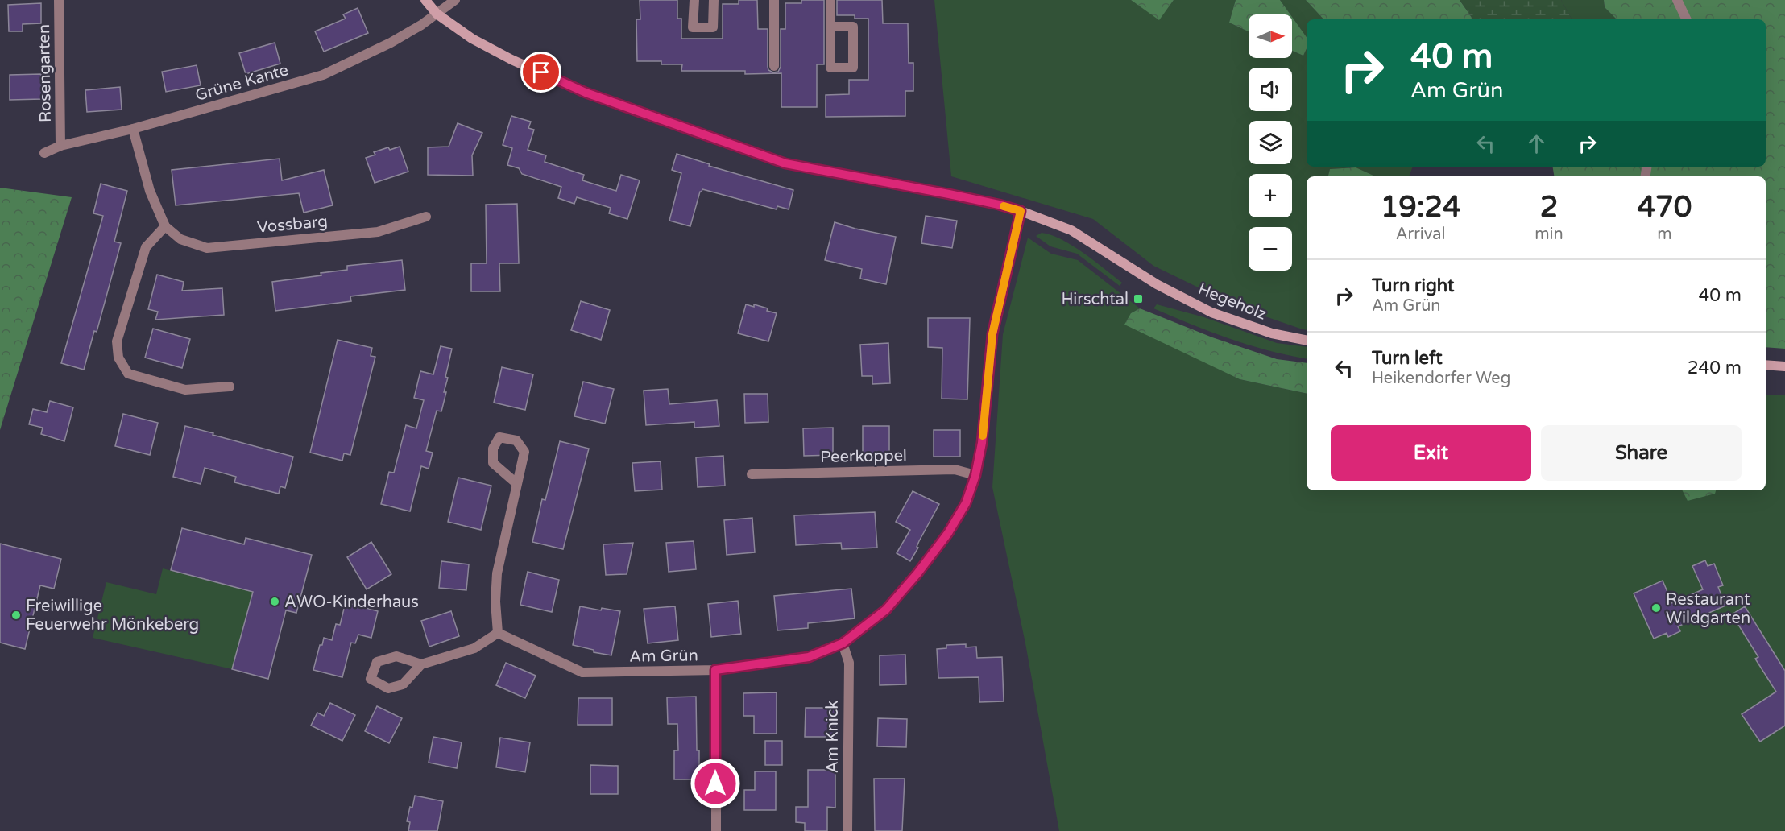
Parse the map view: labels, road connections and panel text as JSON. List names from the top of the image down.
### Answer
{
  "streets": {
    "street": [
      "Rosengarten",
      "Grüne Kante",
      "Vossbarg",
      "Hegeholz",
      "Peerkoppel",
      "Am Grün",
      "Am Knick"
    ]
  },
  "crossings": [
    ["Rosengarten", "Grüne Kante"],
    ["Grüne Kante", "Hegeholz"],
    ["Hegeholz", "Am Grün"],
    ["Peerkoppel", "Am Grün"],
    ["Am Grün", "Am Knick"]
  ],
  "places": {
    "transit": ["Hirschtal"],
    "other": ["AWO-Kinderhaus", "Restaurant Wildgarten", "Freiwillige Feuerwehr Mönkeberg"]
  },
  "north": "right",
  "page": {
    "map_buttons": ["+", "−"],
    "turn": ["40 m", "Am Grün"],
    "eta": [
      "19:24",
      "Arrival",
      "2",
      "min",
      "470",
      "m"
    ],
    "list": [
      {
        "name": "Turn right",
        "note": "Am Grün",
        "value": "40 m"
      },
      {
        "name": "Turn left",
        "note": "Heikendorfer Weg",
        "value": "240 m"
      }
    ],
    "buttons": ["Exit", "Share"]
  }
}
